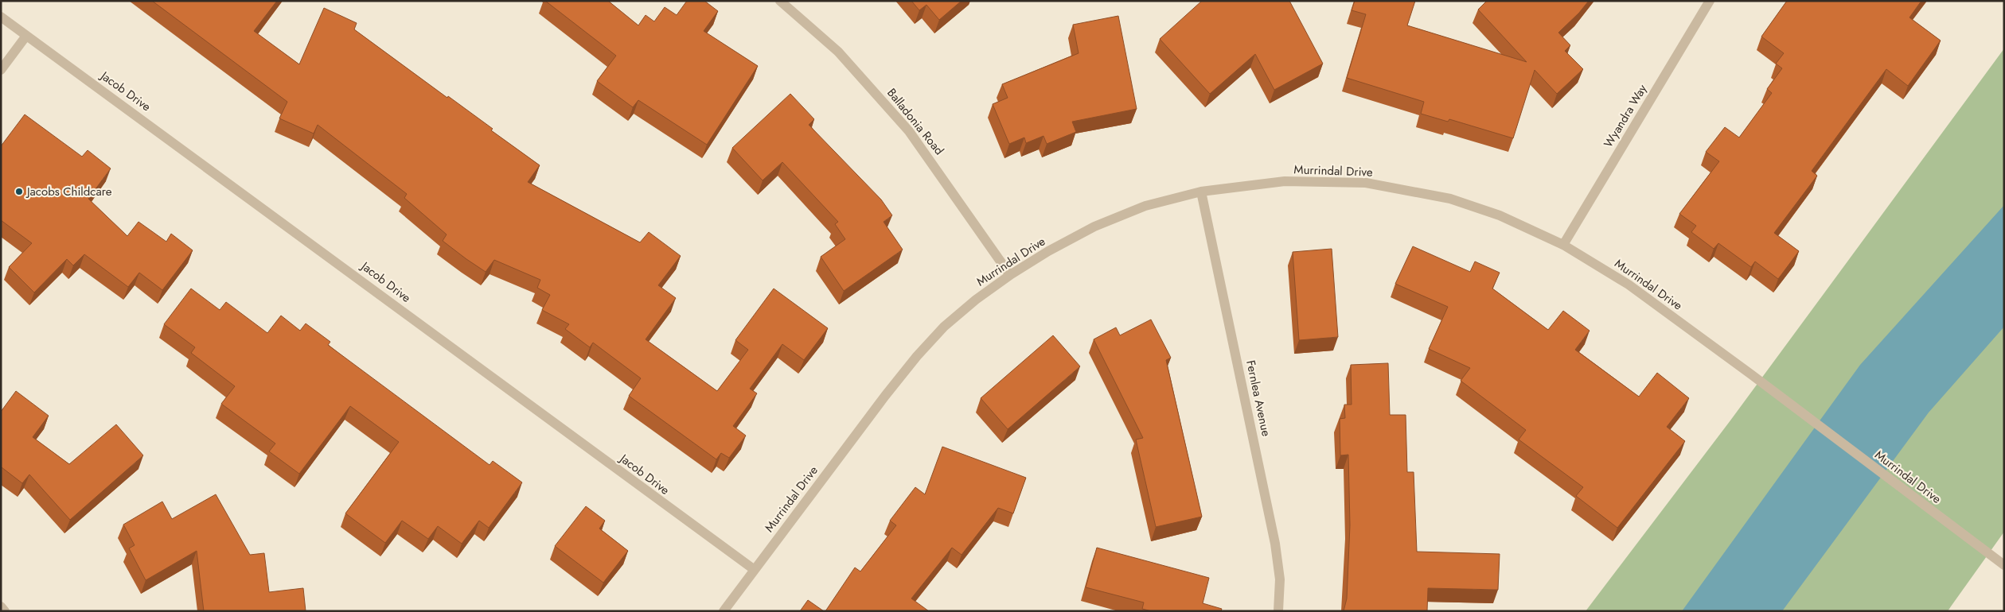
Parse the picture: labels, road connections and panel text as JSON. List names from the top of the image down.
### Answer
{
  "streets": {
    "street": [
      "Jacob Drive",
      "Wyandra Way",
      "Balladonia Road",
      "Murrindal Drive",
      "Fernlea Avenue"
    ]
  },
  "crossings": [
    ["Jacob Drive", "Murrindal Drive"],
    ["Wyandra Way", "Murrindal Drive"],
    ["Balladonia Road", "Murrindal Drive"],
    ["Murrindal Drive", "Fernlea Avenue"]
  ],
  "places": ["Jacobs Childcare"]
}
